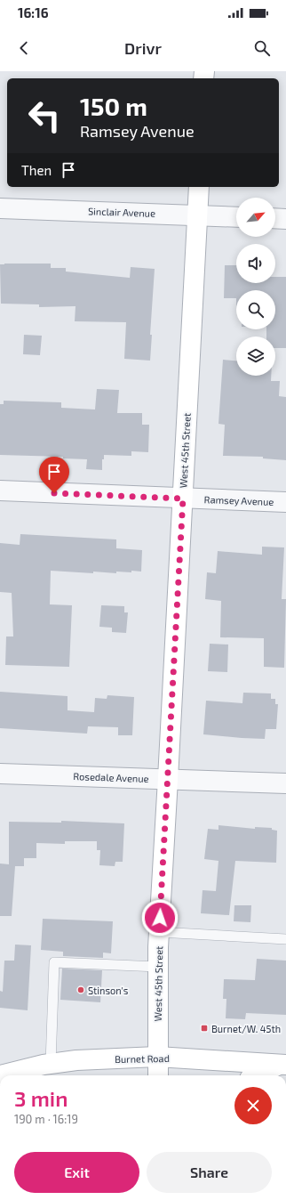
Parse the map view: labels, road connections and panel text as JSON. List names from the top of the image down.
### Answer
{
  "streets": {
    "main road": ["West 45th Street", "Burnet Road"],
    "street": ["Sinclair Avenue", "Ramsey Avenue", "Rosedale Avenue"]
  },
  "crossings": [
    ["Sinclair Avenue", "West 45th Street"],
    ["West 45th Street", "Ramsey Avenue"],
    ["West 45th Street", "Rosedale Avenue"],
    ["West 45th Street", "Burnet Road"]
  ],
  "places": {
    "other": ["Stinson's"],
    "transit": ["Burnet/W. 45th"]
  },
  "north": "top right",
  "page": {
    "status": "16:16",
    "header": "Drivr",
    "turn": ["150 m", "Ramsey Avenue"],
    "then": "Then",
    "heading": ["3 min", "190 m · 16:19"],
    "buttons": ["Exit", "Share"]
  }
}
